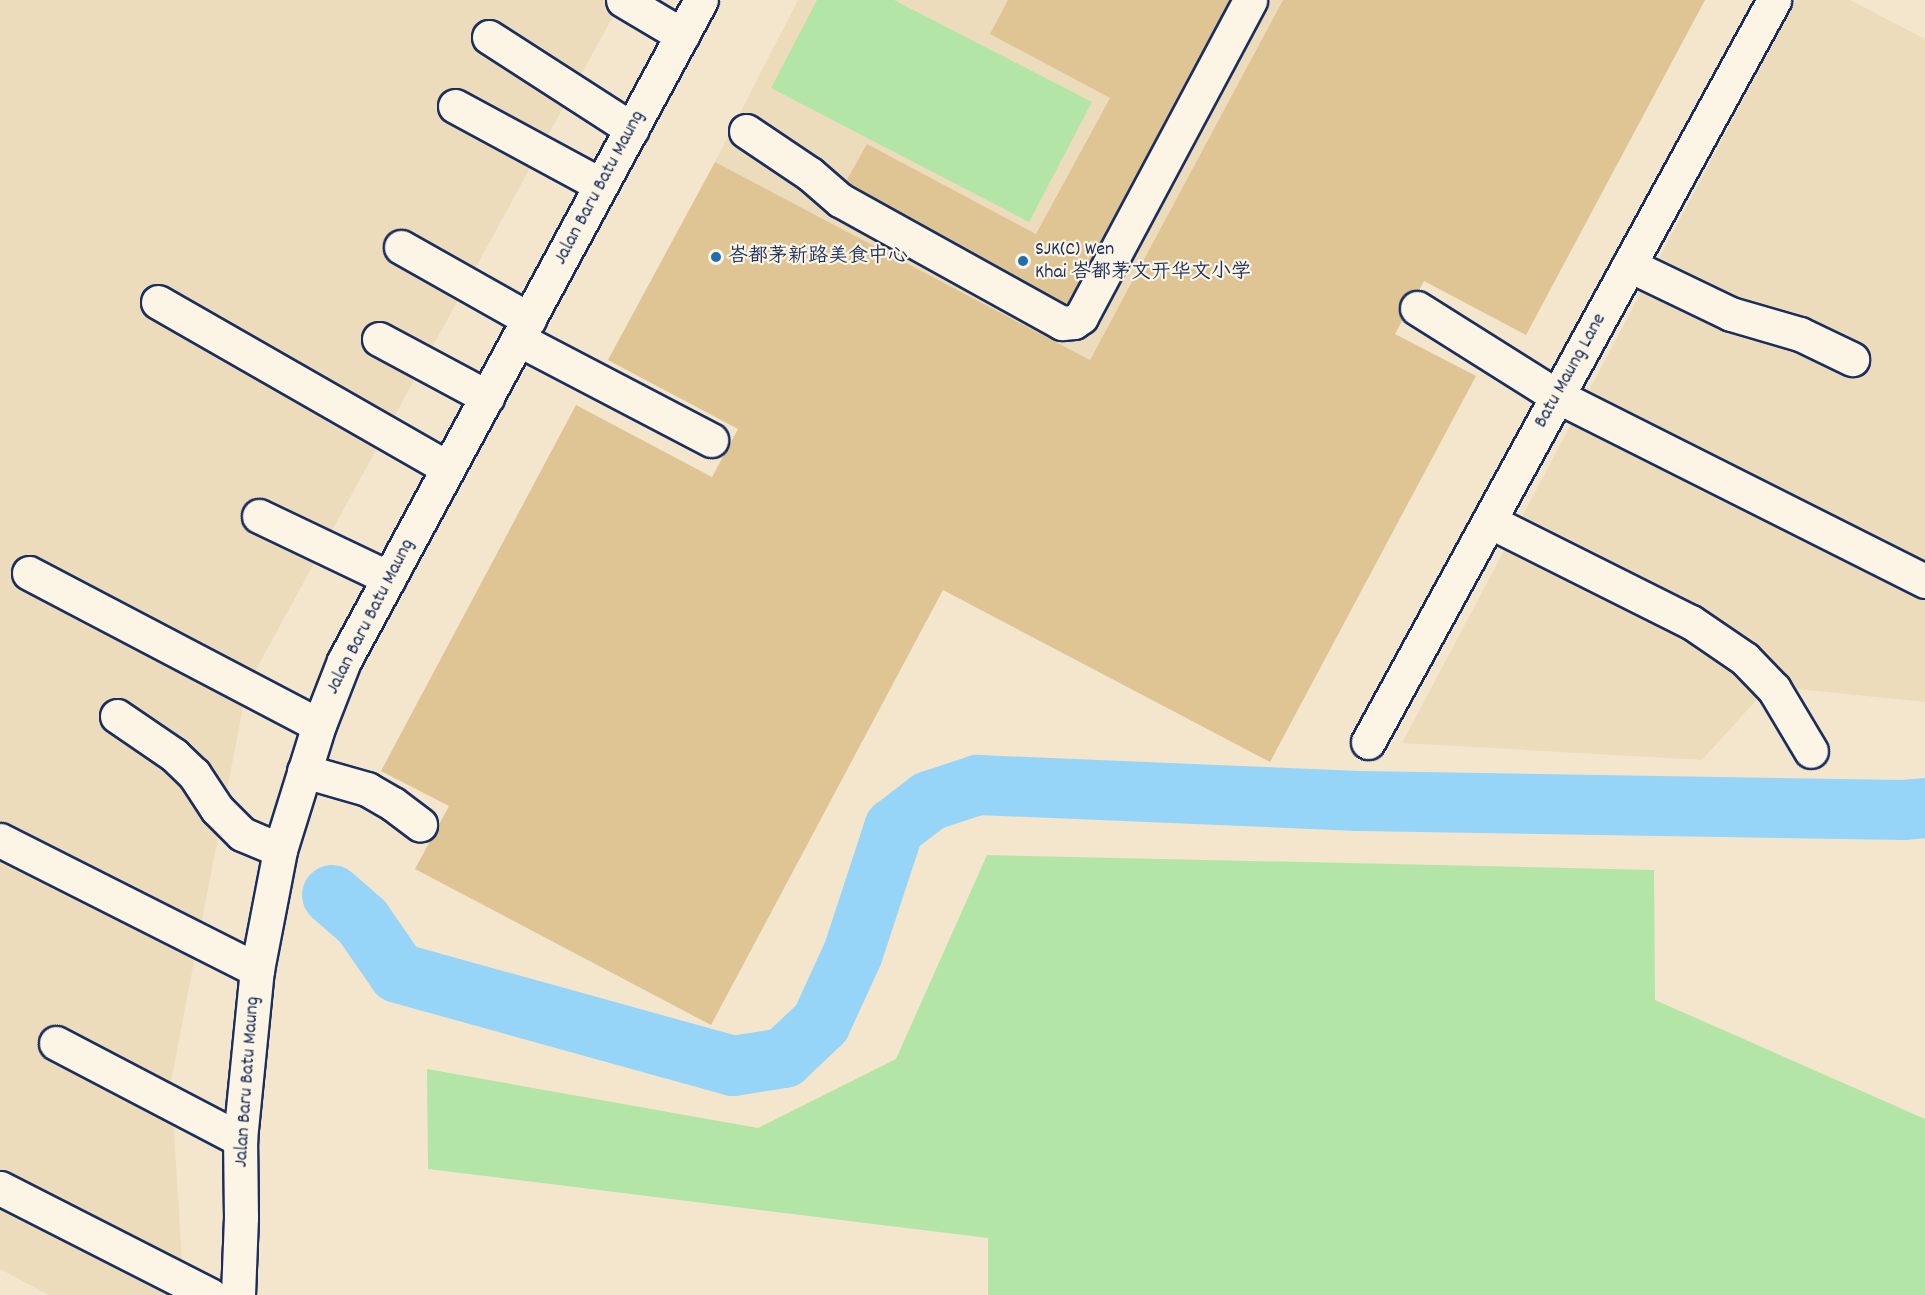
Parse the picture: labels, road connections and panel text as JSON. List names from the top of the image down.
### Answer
{
  "streets": {
    "street": ["Jalan Baru Batu Maung", "Batu Maung Lane"]
  },
  "places": ["峇都茅新路美食中心", "SJK(C) Wen Khai 峇都茅文开华文小学"]
}
